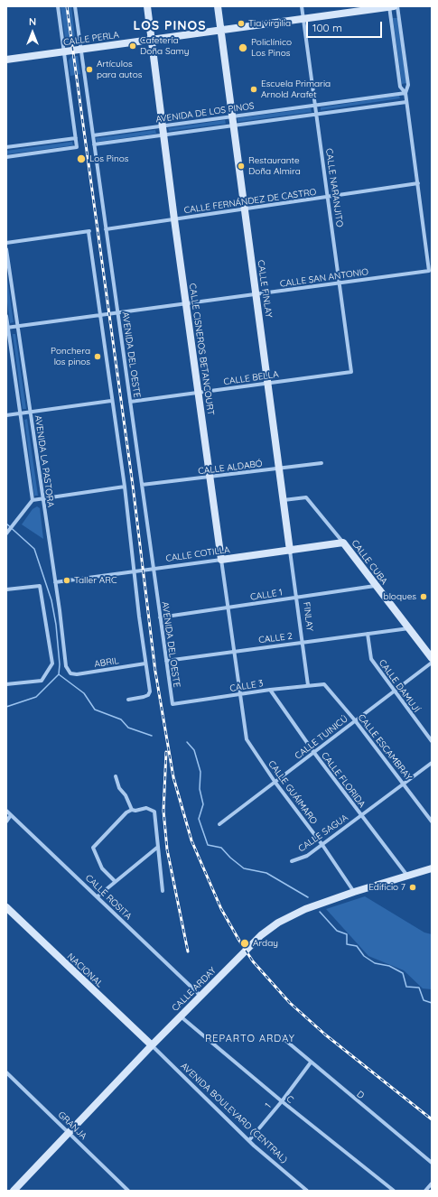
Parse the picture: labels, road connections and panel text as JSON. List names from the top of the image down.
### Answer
{
  "streets": {
    "street": [
      "CALLE PERLA",
      "AVENIDA DE LOS PINOS",
      "CALLE NARANJITO",
      "CALLE FERNÁNDEZ DE CASTRO",
      "CALLE SAN ANTONIO",
      "CALLE FINLAY",
      "CALLE CISNEROS BETANCOURT",
      "AVENIDA DEL OESTE",
      "CALLE BELLA",
      "AVENIDA LA PASTORA",
      "CALLE ALDABÓ",
      "CALLE COTILLA",
      "CALLE CUBA",
      "CALLE 1",
      "FINLAY",
      "CALLE 2",
      "ABRIL",
      "CALLE 3",
      "CALLE DAMUJÍ",
      "CALLE TUINICÚ",
      "CALLE ESCAMBRAY",
      "CALLE FLORIDA",
      "CALLE GUÁIMARO",
      "CALLE SAGUA",
      "CALLE ROSITA",
      "NACIONAL",
      "CALLE ARDAY",
      "D",
      "C",
      "1",
      "AVENIDA BOULEVARD (CENTRAL)",
      "GRANJA"
    ]
  },
  "crossings": [
    ["CALLE PERLA", "CALLE NARANJITO"],
    ["CALLE PERLA", "CALLE FINLAY"],
    ["CALLE PERLA", "CALLE CISNEROS BETANCOURT"],
    ["CALLE PERLA", "AVENIDA DEL OESTE"],
    ["AVENIDA DE LOS PINOS", "CALLE NARANJITO"],
    ["AVENIDA DE LOS PINOS", "CALLE FINLAY"],
    ["AVENIDA DE LOS PINOS", "CALLE CISNEROS BETANCOURT"],
    ["AVENIDA DE LOS PINOS", "AVENIDA DEL OESTE"],
    ["CALLE NARANJITO", "CALLE FERNÁNDEZ DE CASTRO"],
    ["CALLE NARANJITO", "CALLE SAN ANTONIO"],
    ["CALLE NARANJITO", "CALLE BELLA"],
    ["CALLE FERNÁNDEZ DE CASTRO", "CALLE SAN ANTONIO"],
    ["CALLE FERNÁNDEZ DE CASTRO", "CALLE FINLAY"],
    ["CALLE FERNÁNDEZ DE CASTRO", "CALLE CISNEROS BETANCOURT"],
    ["CALLE FERNÁNDEZ DE CASTRO", "AVENIDA DEL OESTE"],
    ["CALLE SAN ANTONIO", "CALLE FINLAY"],
    ["CALLE SAN ANTONIO", "CALLE CISNEROS BETANCOURT"],
    ["CALLE SAN ANTONIO", "AVENIDA DEL OESTE"],
    ["CALLE SAN ANTONIO", "AVENIDA LA PASTORA"],
    ["CALLE FINLAY", "CALLE BELLA"],
    ["CALLE FINLAY", "CALLE ALDABÓ"],
    ["CALLE FINLAY", "CALLE COTILLA"],
    ["CALLE FINLAY", "CALLE CUBA"],
    ["CALLE FINLAY", "FINLAY"],
    ["CALLE CISNEROS BETANCOURT", "CALLE BELLA"],
    ["CALLE CISNEROS BETANCOURT", "CALLE ALDABÓ"],
    ["CALLE CISNEROS BETANCOURT", "CALLE COTILLA"],
    ["CALLE CISNEROS BETANCOURT", "CALLE 1"],
    ["CALLE CISNEROS BETANCOURT", "CALLE 2"],
    ["CALLE CISNEROS BETANCOURT", "CALLE 3"],
    ["CALLE CISNEROS BETANCOURT", "CALLE GUÁIMARO"],
    ["AVENIDA DEL OESTE", "CALLE BELLA"],
    ["AVENIDA DEL OESTE", "CALLE ALDABÓ"],
    ["AVENIDA DEL OESTE", "CALLE COTILLA"],
    ["AVENIDA DEL OESTE", "CALLE 1"],
    ["AVENIDA DEL OESTE", "CALLE 2"],
    ["AVENIDA DEL OESTE", "CALLE 3"],
    ["AVENIDA LA PASTORA", "CALLE COTILLA"],
    ["AVENIDA LA PASTORA", "ABRIL"],
    ["CALLE COTILLA", "CALLE CUBA"],
    ["CALLE COTILLA", "FINLAY"],
    ["CALLE CUBA", "CALLE 1"],
    ["CALLE CUBA", "CALLE 2"],
    ["CALLE 1", "FINLAY"],
    ["FINLAY", "CALLE 2"],
    ["FINLAY", "CALLE 3"],
    ["CALLE 2", "CALLE DAMUJÍ"],
    ["CALLE 3", "CALLE ESCAMBRAY"],
    ["CALLE 3", "CALLE FLORIDA"],
    ["CALLE 3", "CALLE GUÁIMARO"],
    ["CALLE DAMUJÍ", "CALLE TUINICÚ"],
    ["CALLE TUINICÚ", "CALLE ESCAMBRAY"],
    ["CALLE TUINICÚ", "CALLE FLORIDA"],
    ["CALLE TUINICÚ", "CALLE GUÁIMARO"],
    ["CALLE ESCAMBRAY", "CALLE SAGUA"],
    ["CALLE FLORIDA", "CALLE SAGUA"],
    ["CALLE FLORIDA", "CALLE ARDAY"],
    ["CALLE GUÁIMARO", "CALLE SAGUA"],
    ["CALLE GUÁIMARO", "CALLE ARDAY"],
    ["CALLE ROSITA", "CALLE ARDAY"],
    ["NACIONAL", "CALLE ARDAY"],
    ["NACIONAL", "AVENIDA BOULEVARD (CENTRAL)"],
    ["CALLE ARDAY", "C"],
    ["CALLE ARDAY", "AVENIDA BOULEVARD (CENTRAL)"],
    ["CALLE ARDAY", "GRANJA"],
    ["D", "1"],
    ["C", "1"],
    ["1", "AVENIDA BOULEVARD (CENTRAL)"]
  ],
  "districts": ["LOS PINOS", "REPARTO ARDAY"],
  "places": [
    "Tia virgilia",
    "Cafetería Doña Samy",
    "Policlínico Los Pinos",
    "Artículos para autos",
    "Escuela Primaria Arnold Arafet",
    "Los Pinos",
    "Restaurante Doña Almira",
    "Ponchera los pinos",
    "Taller ARC",
    "bloques",
    "Edificio 7",
    "Arday"
  ],
  "scale_bar": "100 m",
  "north": "top"
}
